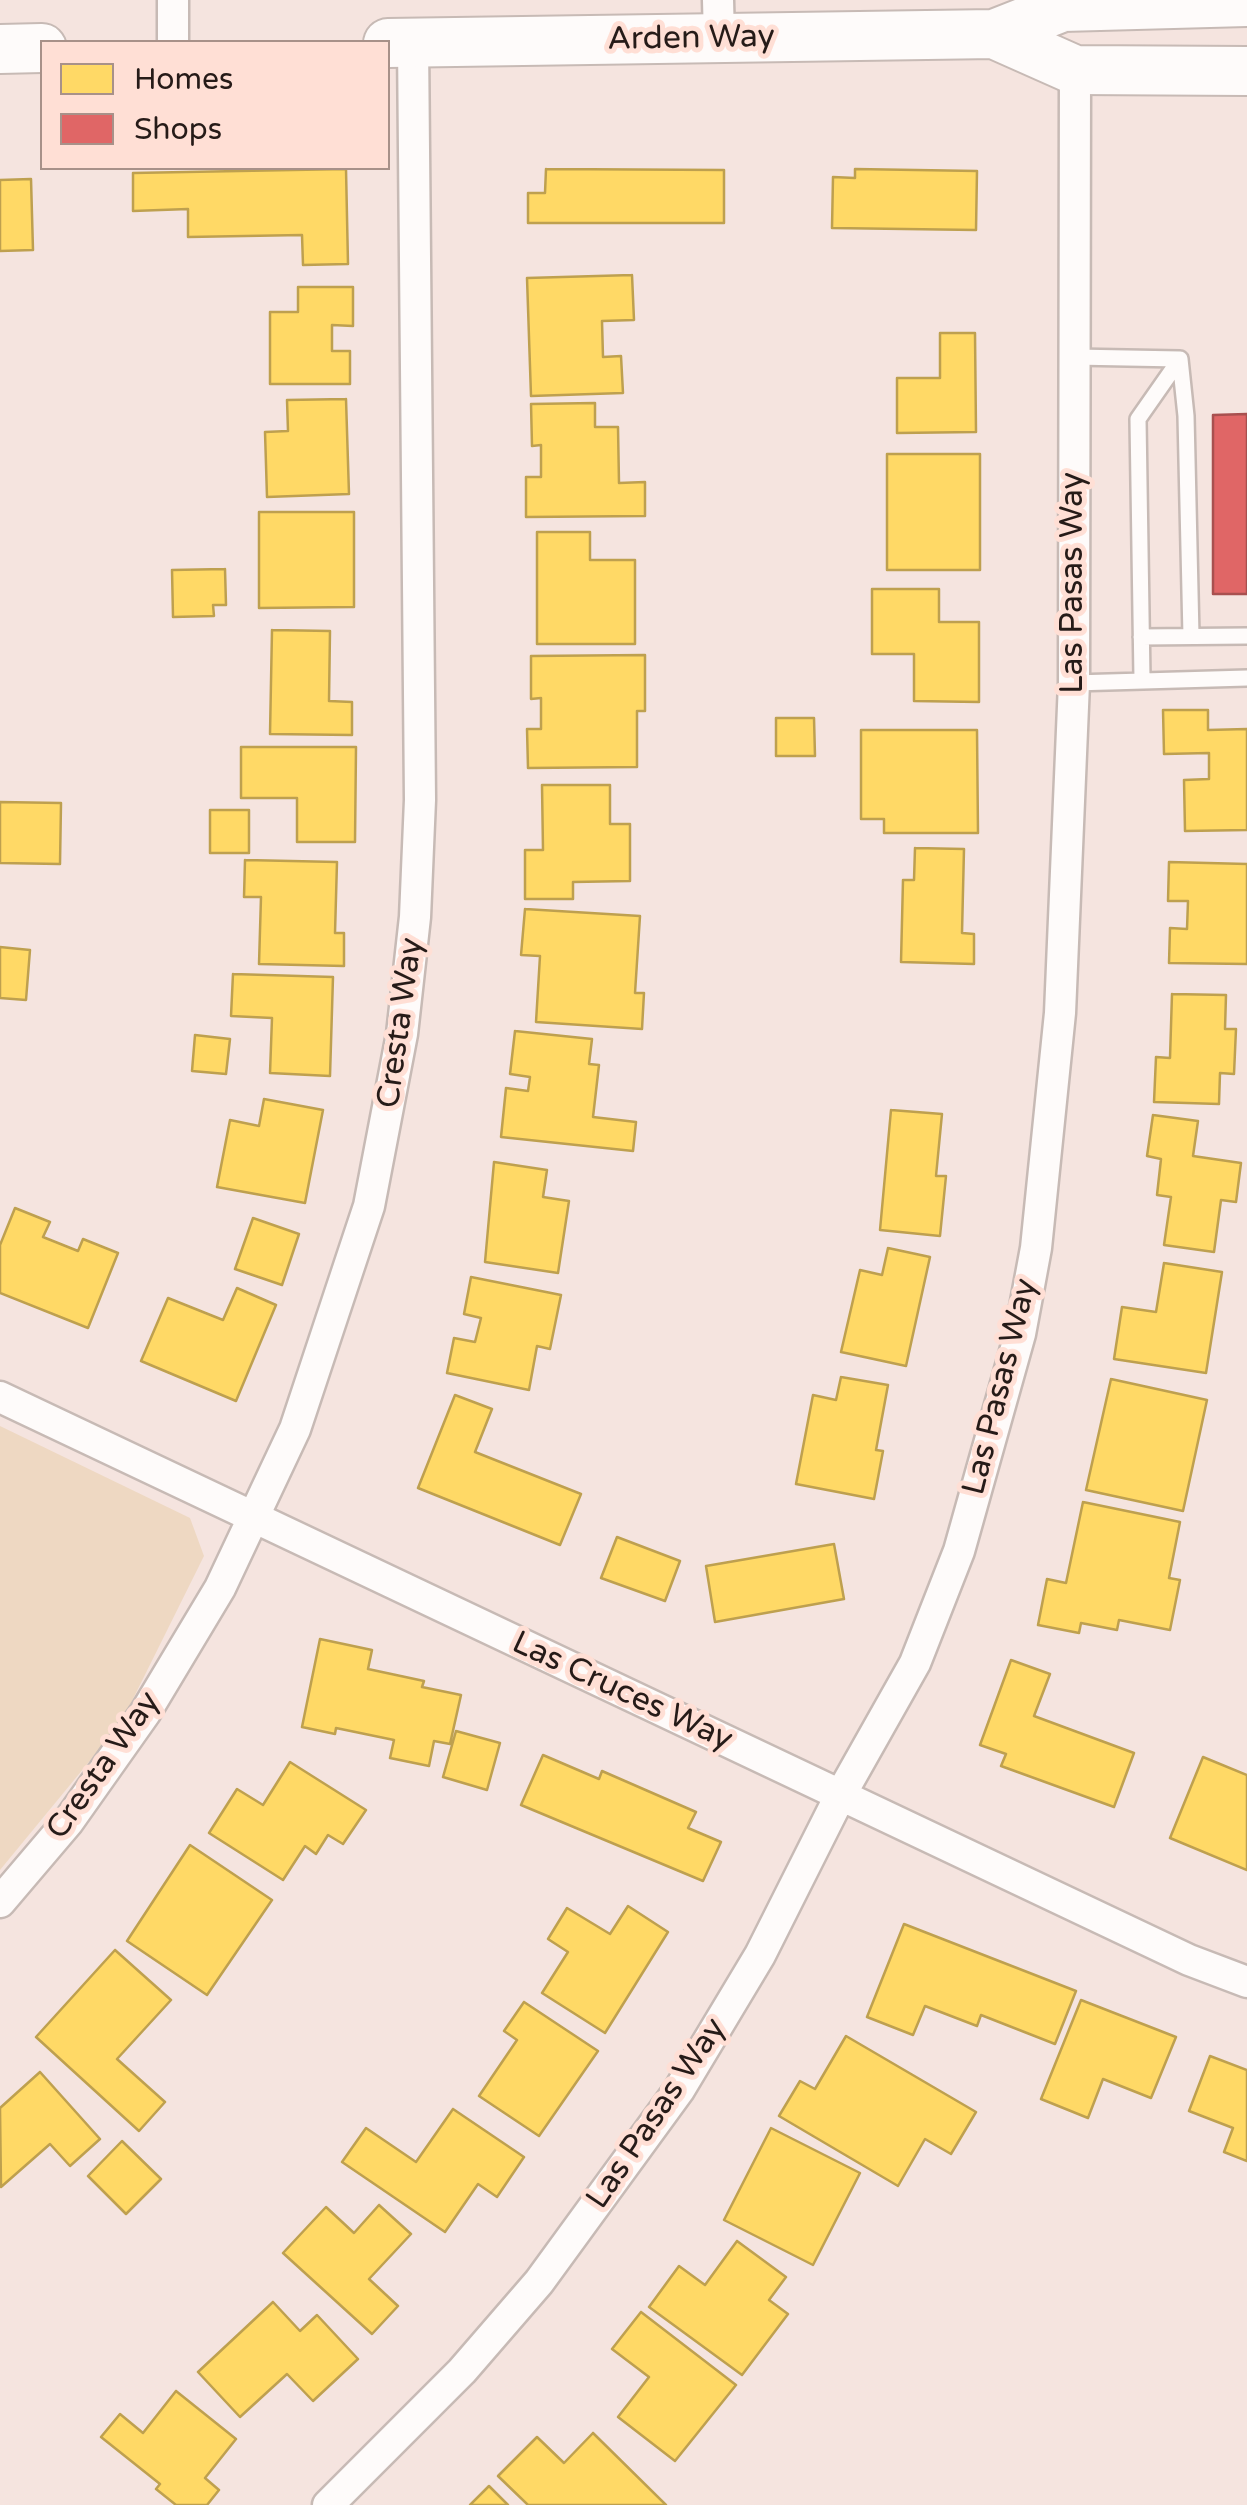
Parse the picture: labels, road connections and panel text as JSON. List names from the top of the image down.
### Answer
{
  "streets": {
    "main road": ["Arden Way"],
    "street": ["Las Pasas Way", "Cresta Way", "Las Cruces Way"]
  },
  "crossings": [
    ["Arden Way", "Las Pasas Way"],
    ["Arden Way", "Cresta Way"],
    ["Las Pasas Way", "Las Cruces Way"],
    ["Cresta Way", "Las Cruces Way"]
  ],
  "legend": ["Homes", "Shops"]
}
